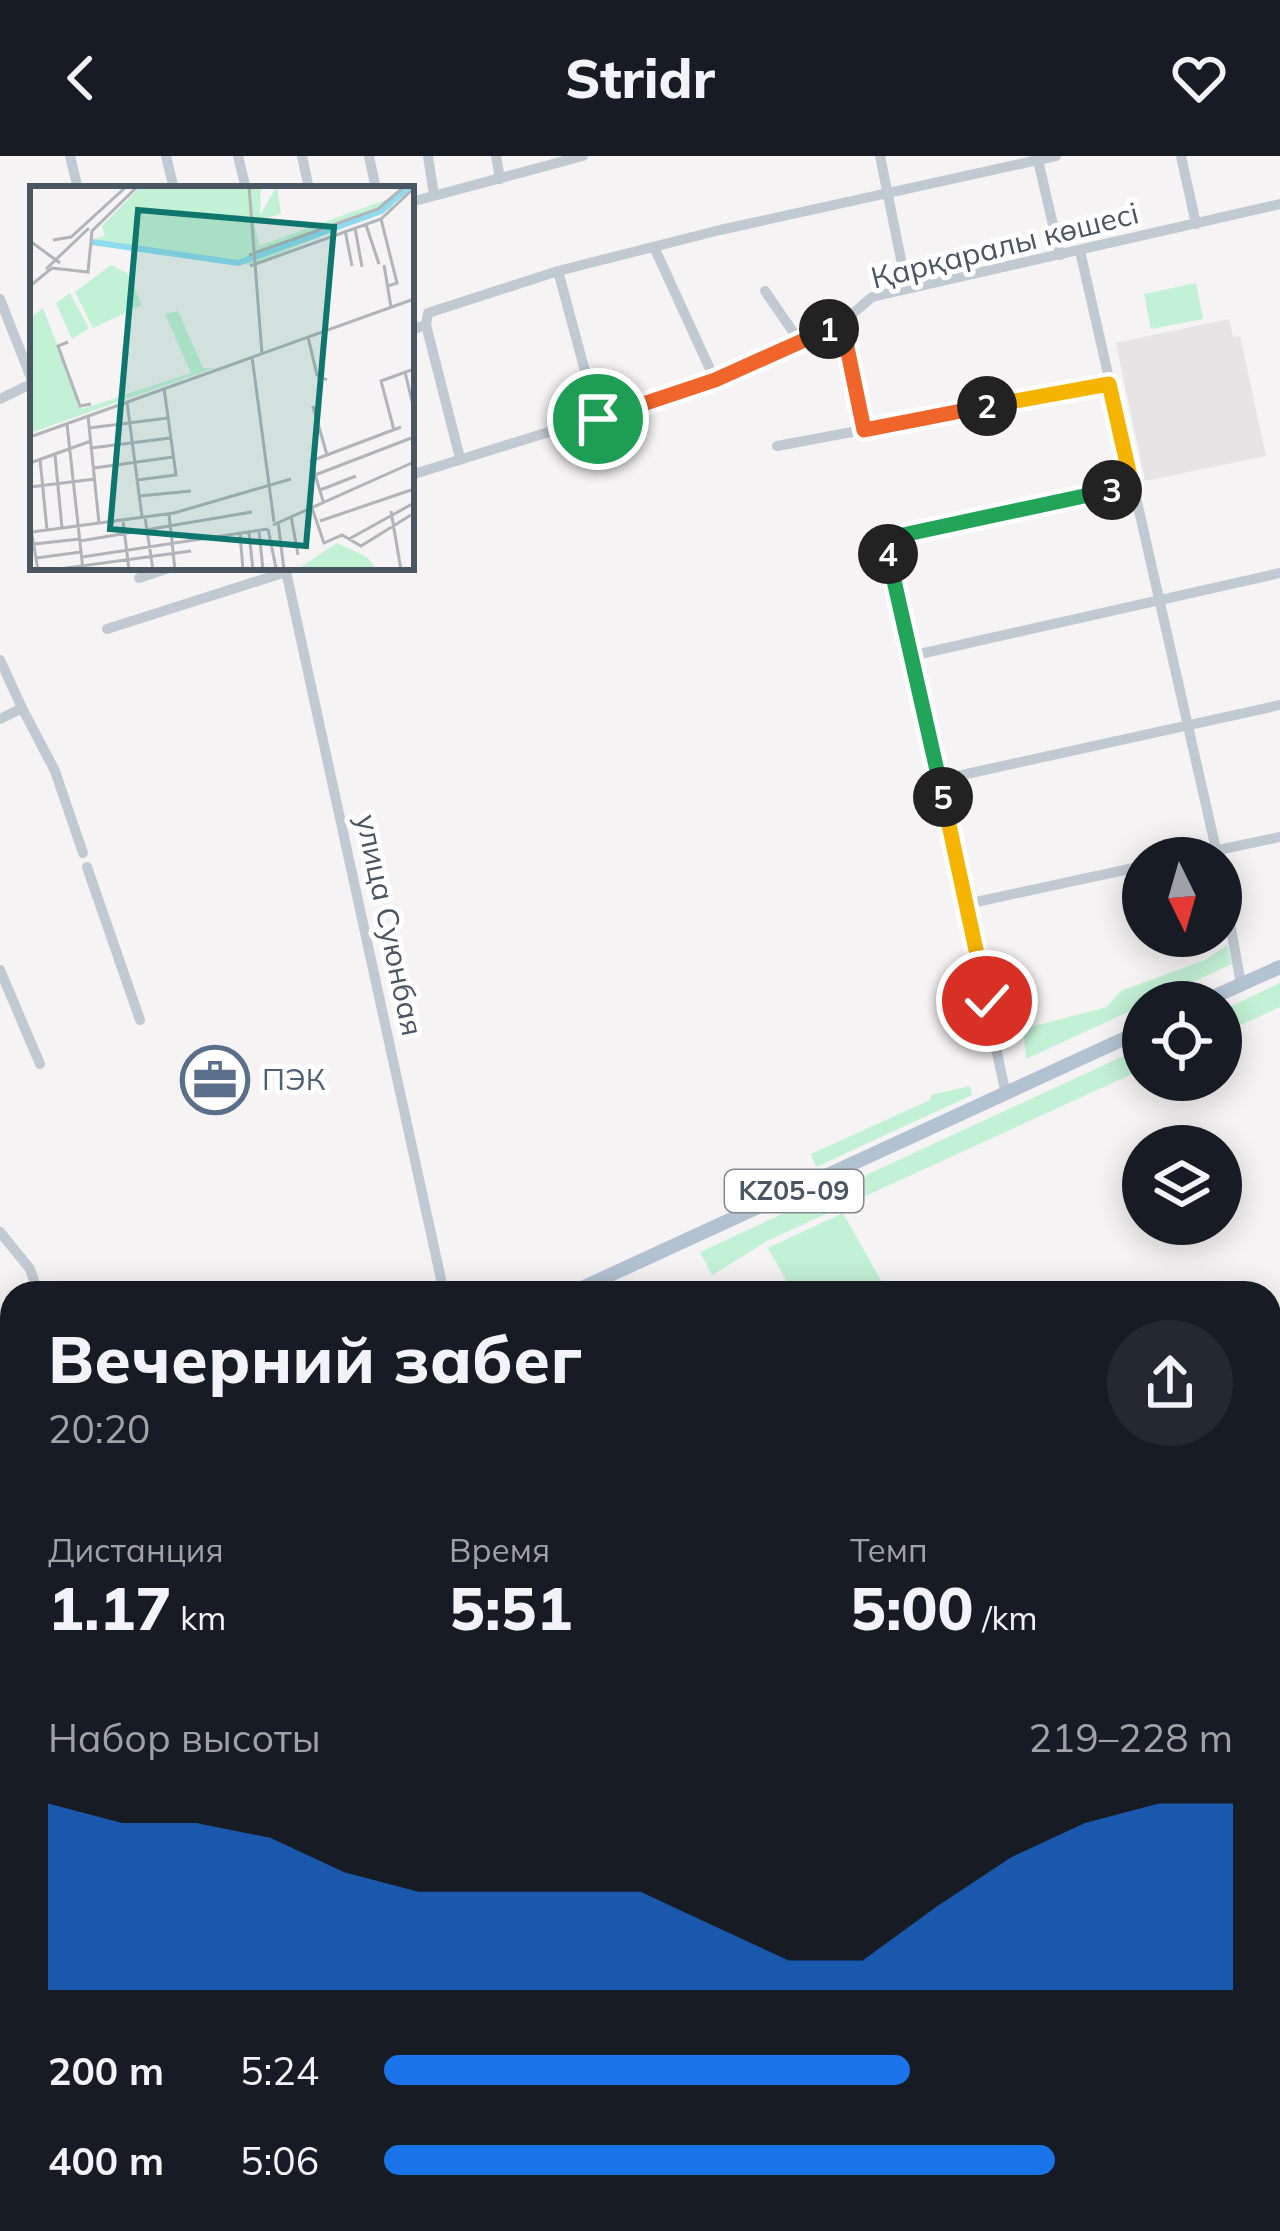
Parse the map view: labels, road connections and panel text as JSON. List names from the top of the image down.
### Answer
{
  "streets": {
    "main road": ["KZ05-09"],
    "street": ["Қарқаралы көшесі", "улица Суюнбая"]
  },
  "places": {
    "office": ["ПЭК"]
  },
  "north": "bottom",
  "page": {
    "header": "Stridr",
    "pins": [
      "1",
      "2",
      "3",
      "4",
      "5"
    ],
    "heading": ["Вечерний забег", "20:20"],
    "stats": [
      ["Дистанция", "1.17 km"],
      ["Время", "5:51"],
      ["Темп", "5:00 /km"]
    ],
    "chart": ["Набор высоты", "219–228 m"],
    "list": [
      {
        "name": "200 m",
        "note": "5:24"
      },
      {
        "name": "400 m",
        "note": "5:06"
      }
    ]
  }
}
